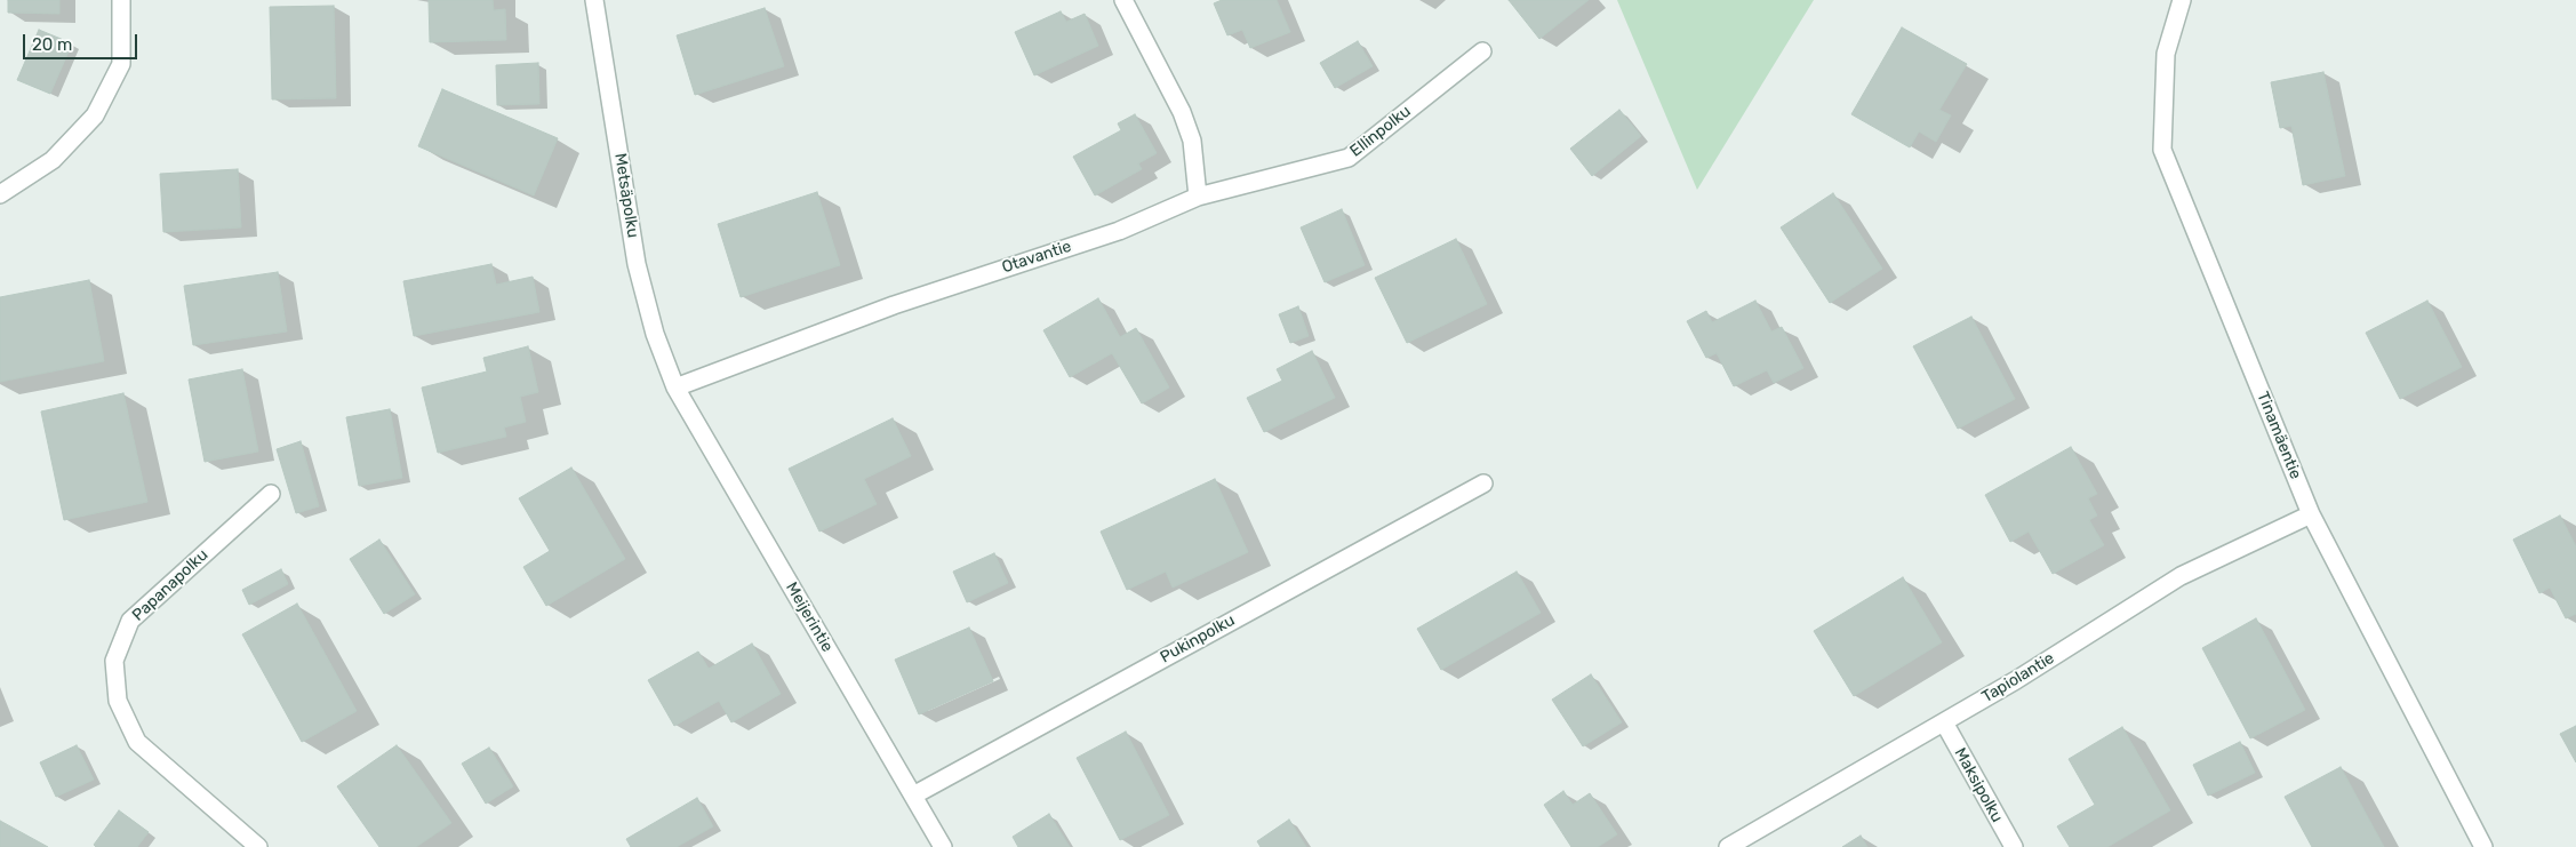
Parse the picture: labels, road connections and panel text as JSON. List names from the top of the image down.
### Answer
{
  "streets": {
    "street": [
      "Ellinpolku",
      "Metsäpolku",
      "Otavantie",
      "Tinamäentie",
      "Papanapolku",
      "Meijerintie",
      "Pukinpolku",
      "Tapiolantie",
      "Maksipolku"
    ]
  },
  "crossings": [
    ["Ellinpolku", "Otavantie"],
    ["Metsäpolku", "Otavantie"],
    ["Metsäpolku", "Meijerintie"],
    ["Otavantie", "Meijerintie"],
    ["Tinamäentie", "Tapiolantie"],
    ["Meijerintie", "Pukinpolku"],
    ["Tapiolantie", "Maksipolku"]
  ],
  "scale_bar": "20 m"
}
